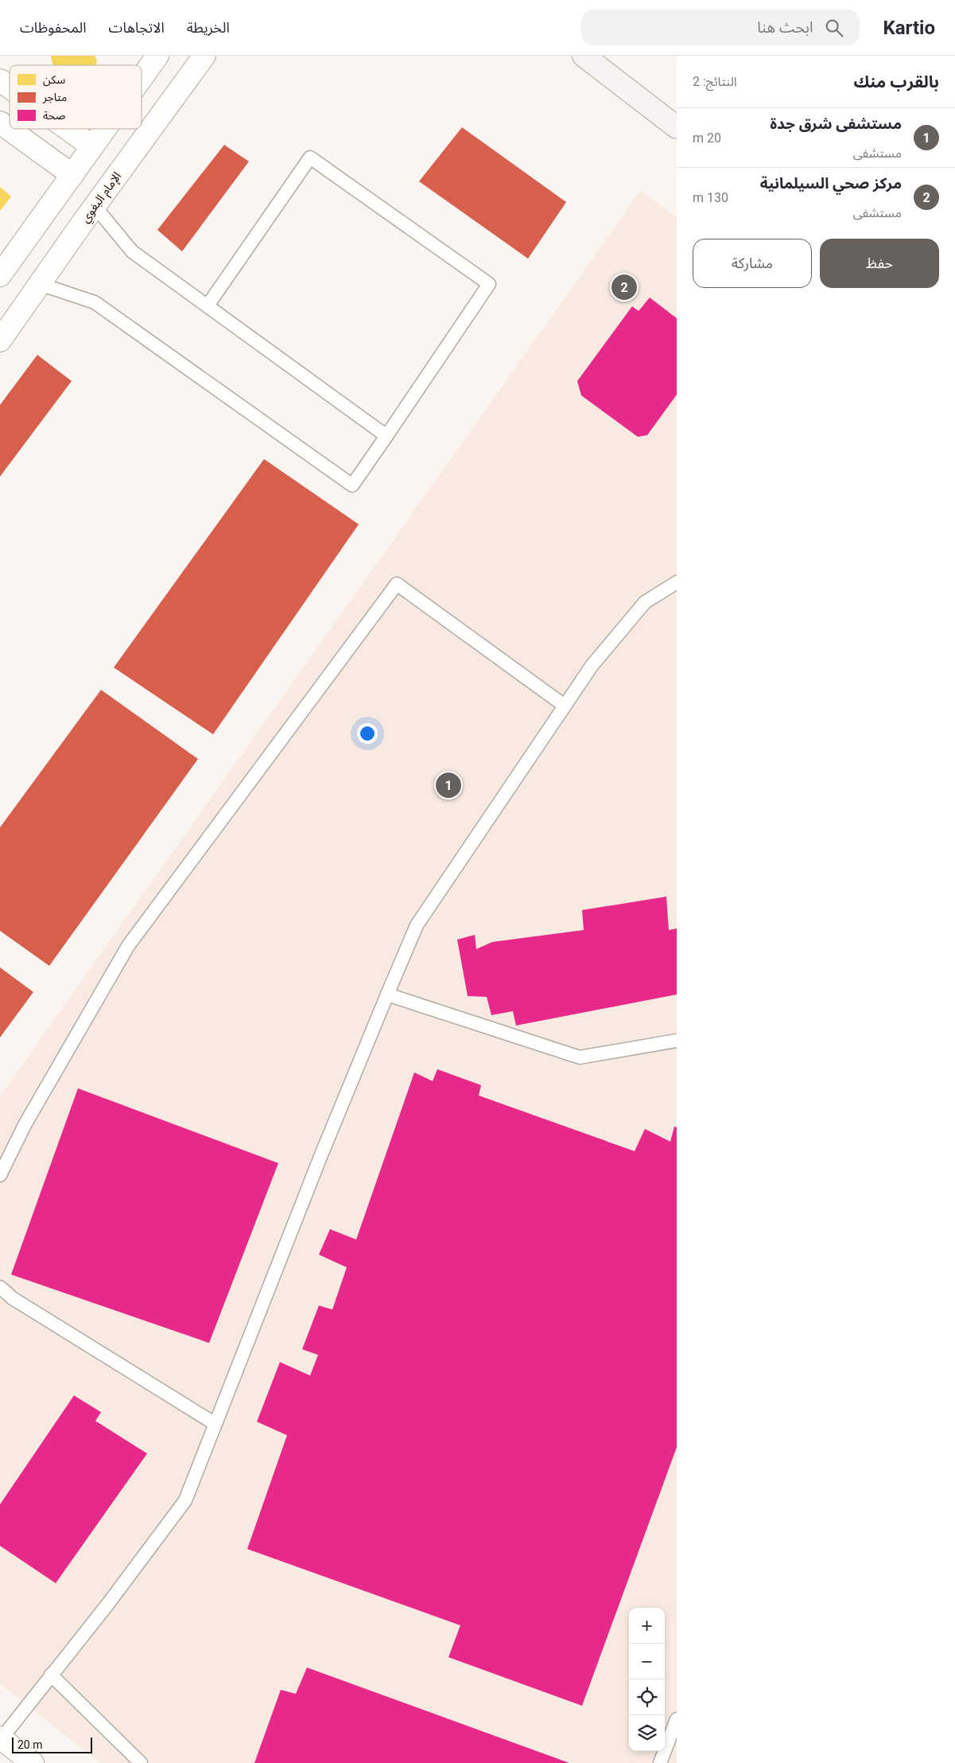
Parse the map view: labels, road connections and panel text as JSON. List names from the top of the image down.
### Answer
{
  "streets": {
    "street": ["الإمام البغوي"]
  },
  "legend": ["سكن", "متاجر", "صحة"],
  "scale_bar": "20 m",
  "page": {
    "header": "Kartio",
    "search": "ابحث هنا",
    "nav": ["الخريطة", "الاتجاهات", "المحفوظات"],
    "heading": ["بالقرب منك", "النتائج: 2"],
    "list": [
      {
        "mark": "1",
        "name": "مستشفى شرق جدة",
        "note": "مستشفى",
        "value": "20 m"
      },
      {
        "mark": "2",
        "name": "مركز صحي السيلمانية",
        "note": "مستشفى",
        "value": "130 m"
      }
    ],
    "buttons": ["حفظ", "مشاركة"],
    "pins": ["2", "1"],
    "map_buttons": ["+", "−"],
    "scale": "20 m"
  }
}
